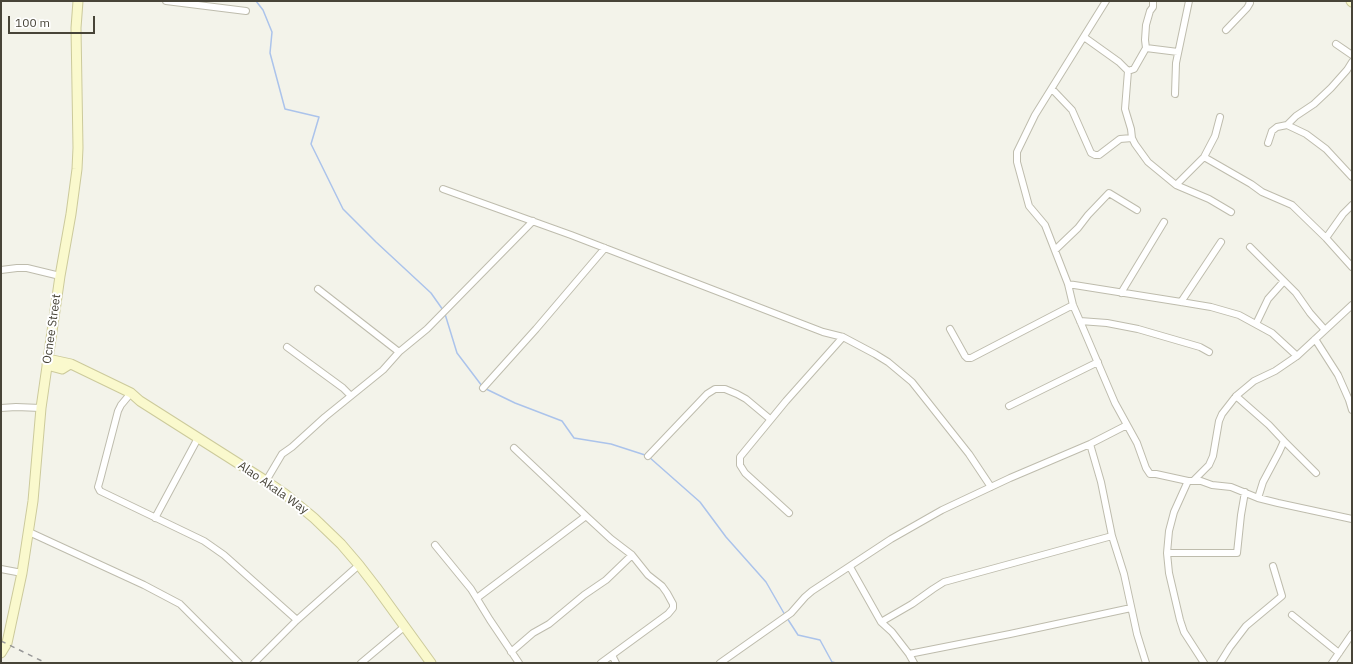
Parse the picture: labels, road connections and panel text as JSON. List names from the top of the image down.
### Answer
{
  "streets": {
    "street": ["Ocnee Street", "Alao Akala Way"]
  },
  "crossings": [
    ["Ocnee Street", "Alao Akala Way"]
  ],
  "scale_bar": "100 m"
}
